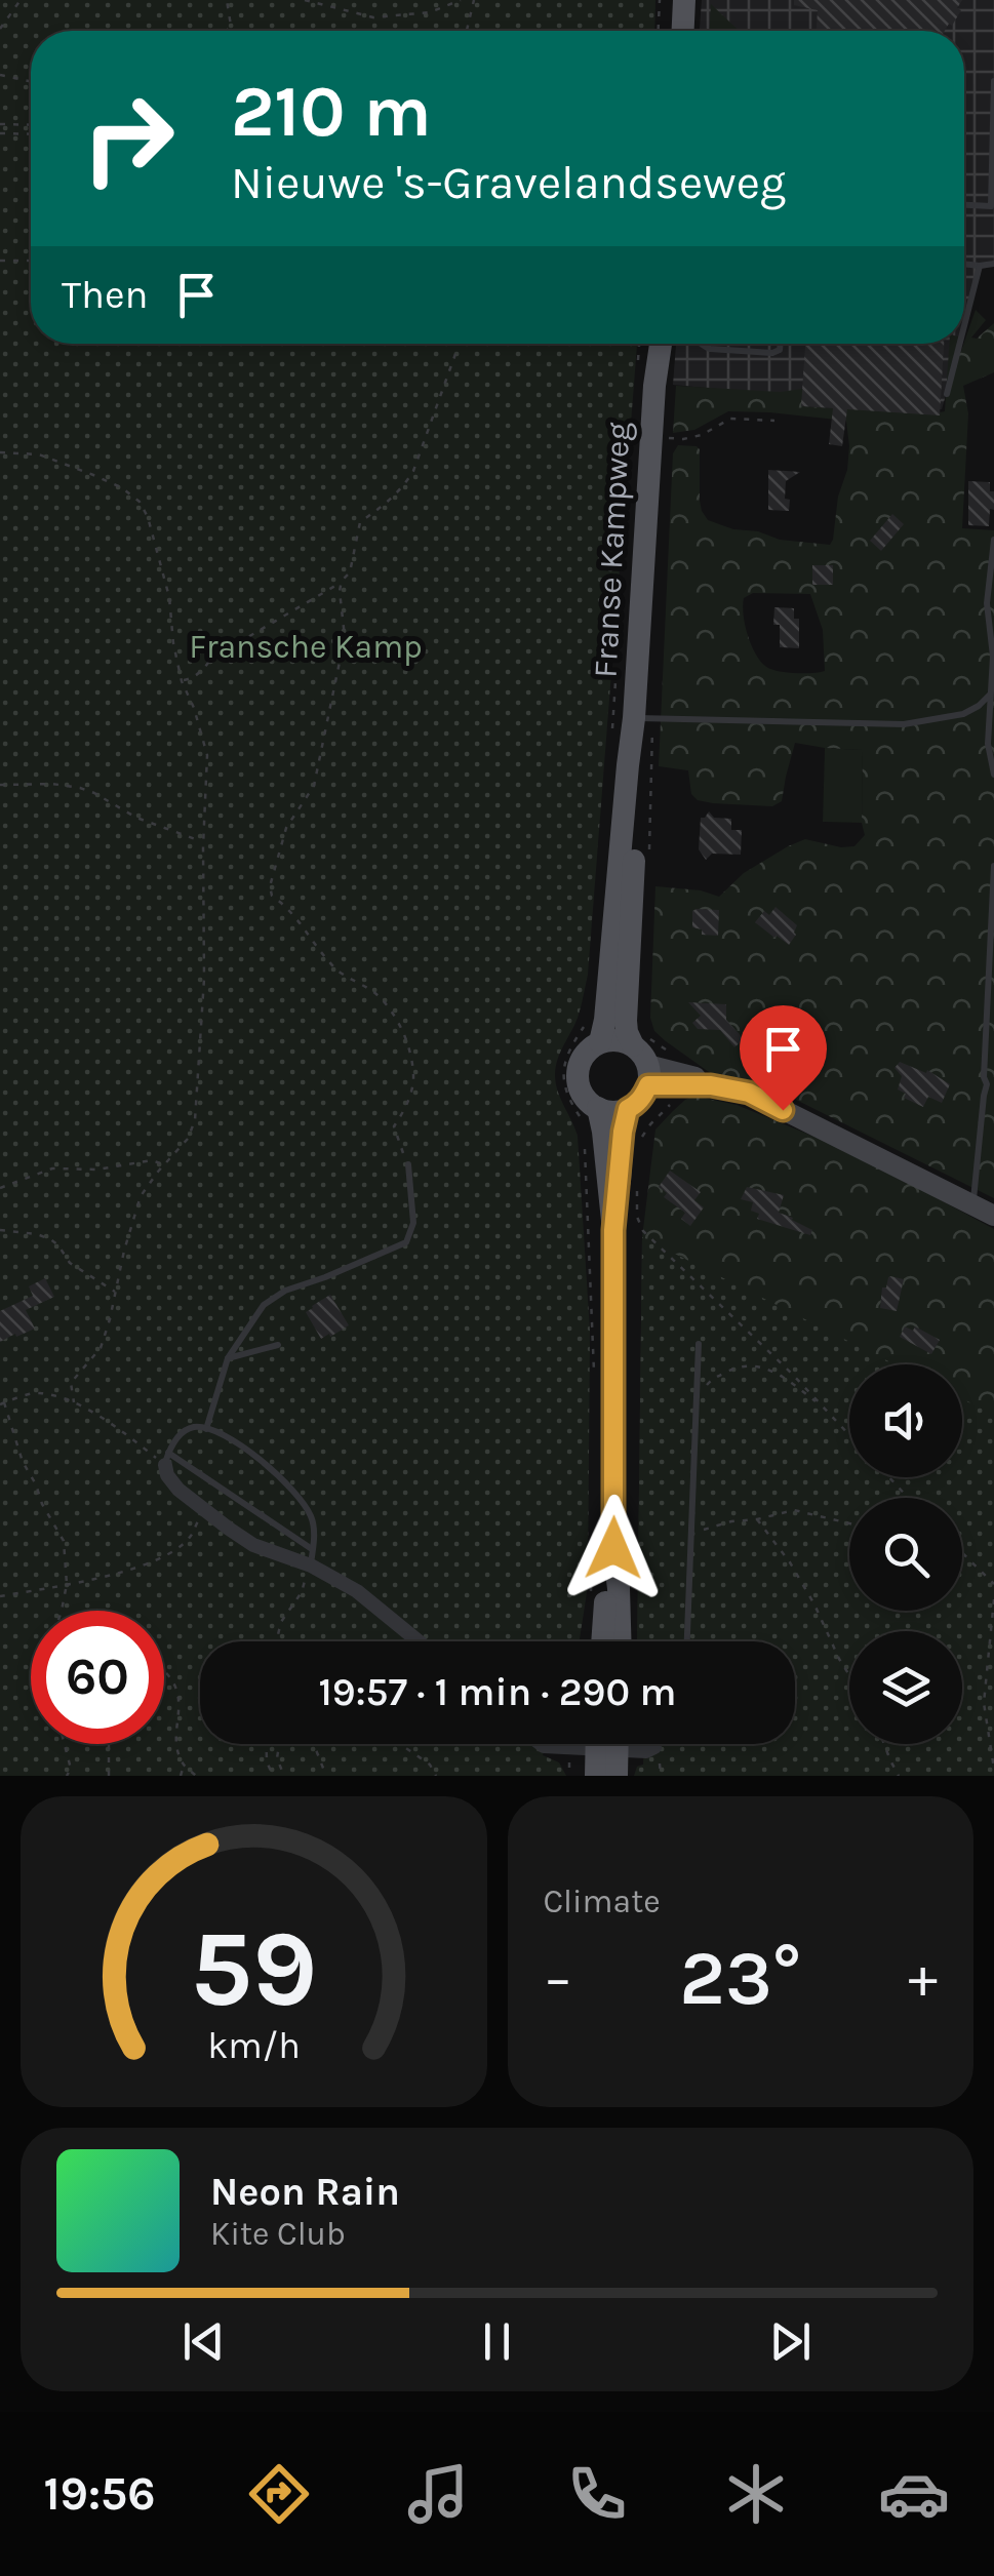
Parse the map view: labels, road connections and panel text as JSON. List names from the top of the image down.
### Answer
{
  "streets": {
    "main road": ["Franse Kampweg"]
  },
  "parks": ["Fransche Kamp"],
  "page": {
    "turn": ["210 m", "Nieuwe 's-Gravelandseweg"],
    "then": "Then",
    "limit": "60",
    "trip": "19:57 · 1 min · 290 m",
    "tile": "Climate",
    "heat": ["−", "23°", "+"],
    "song": ["Neon Rain", "Kite Club"],
    "tabs": "19:56",
    "gauge": ["59", "km/h"]
  }
}
